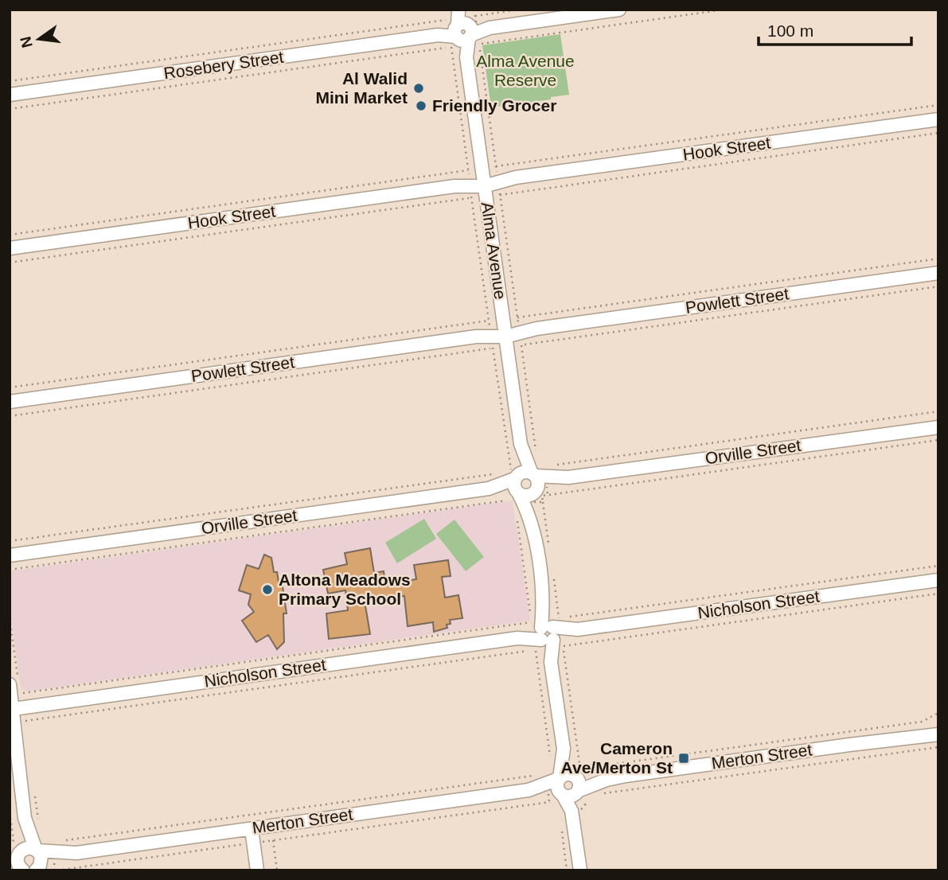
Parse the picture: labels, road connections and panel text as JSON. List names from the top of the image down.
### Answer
{
  "streets": {
    "street": [
      "Rosebery Street",
      "Hook Street",
      "Alma Avenue",
      "Powlett Street",
      "Orville Street",
      "Nicholson Street",
      "Merton Street"
    ]
  },
  "crossings": [
    ["Rosebery Street", "Alma Avenue"],
    ["Hook Street", "Alma Avenue"],
    ["Alma Avenue", "Powlett Street"],
    ["Alma Avenue", "Orville Street"],
    ["Alma Avenue", "Nicholson Street"],
    ["Alma Avenue", "Merton Street"]
  ],
  "parks": ["Alma Avenue Reserve"],
  "places": {
    "other": ["Al Walid Mini Market", "Friendly Grocer", "Altona Meadows Primary School"],
    "transit": ["Cameron Ave/Merton St"]
  },
  "scale_bar": "100 m",
  "north": "left"
}
